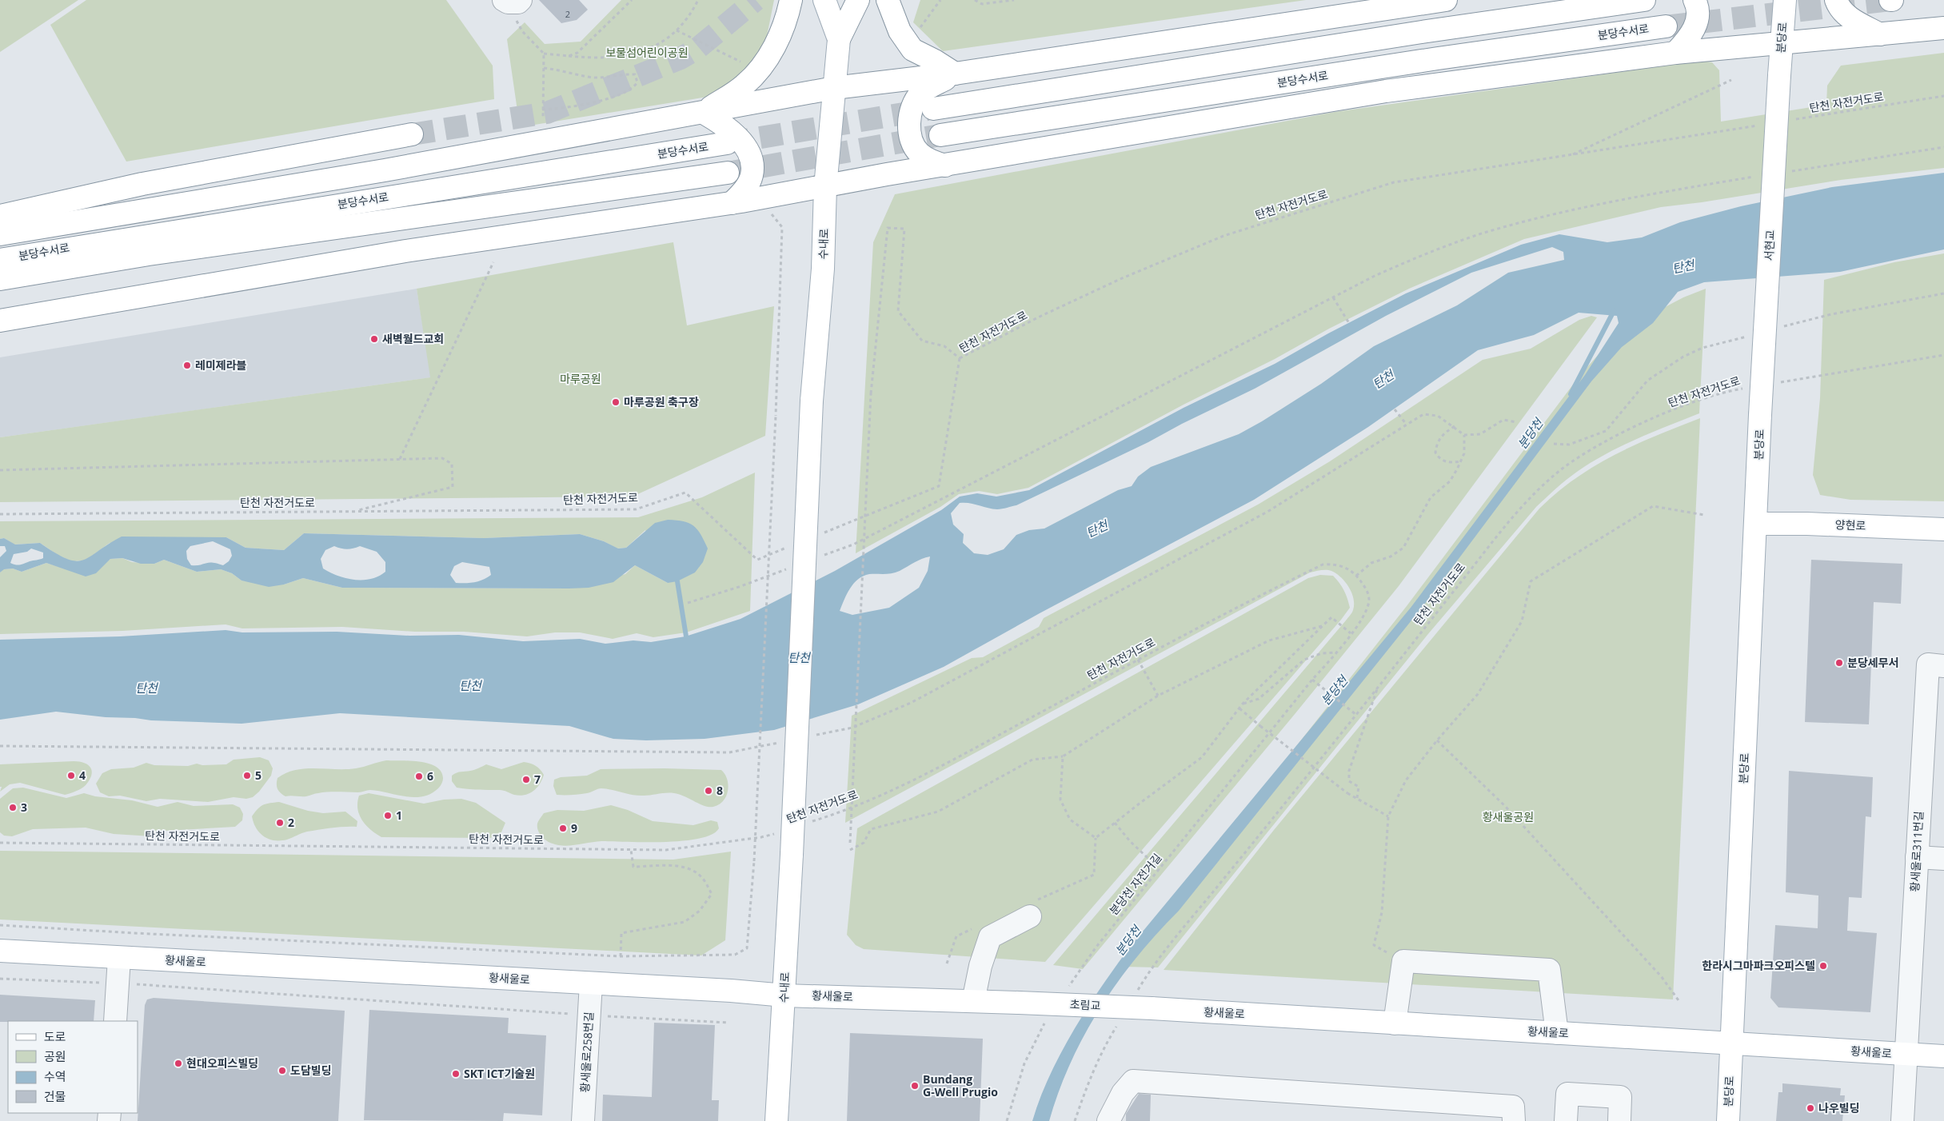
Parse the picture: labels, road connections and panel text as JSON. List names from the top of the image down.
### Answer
{
  "streets": {
    "main road": [
      "분당수서로",
      "분당로",
      "수내로",
      "서현교",
      "양현로",
      "황새울로",
      "초림교"
    ],
    "street": ["황새울로311번길", "황새울로258번길"],
    "path": ["탄천 자전거도로", "분당천 자전거길"]
  },
  "crossings": [
    ["분당로", "서현교"],
    ["분당로", "양현로"],
    ["분당로", "황새울로"],
    ["탄천 자전거도로", "분당천 자전거길"],
    ["수내로", "황새울로"],
    ["황새울로311번길", "황새울로"],
    ["황새울로", "초림교"],
    ["황새울로", "황새울로258번길"]
  ],
  "water": ["탄천", "분당천"],
  "parks": ["보물섬어린이공원", "마루공원", "황새울공원"],
  "places": [
    "새벽월드교회",
    "레미제라블",
    "마루공원 축구장",
    "분당세무서",
    "4",
    "5",
    "6",
    "7",
    "8",
    "3",
    "1",
    "2",
    "9",
    "한라시그마파크오피스텔",
    "현대오피스빌딩",
    "도담빌딩",
    "SKT ICT기술원",
    "Bundang G-Well Prugio",
    "나우빌딩"
  ],
  "house_numbers": ["2"],
  "legend": [
    "도로",
    "공원",
    "수역",
    "건물"
  ]
}
